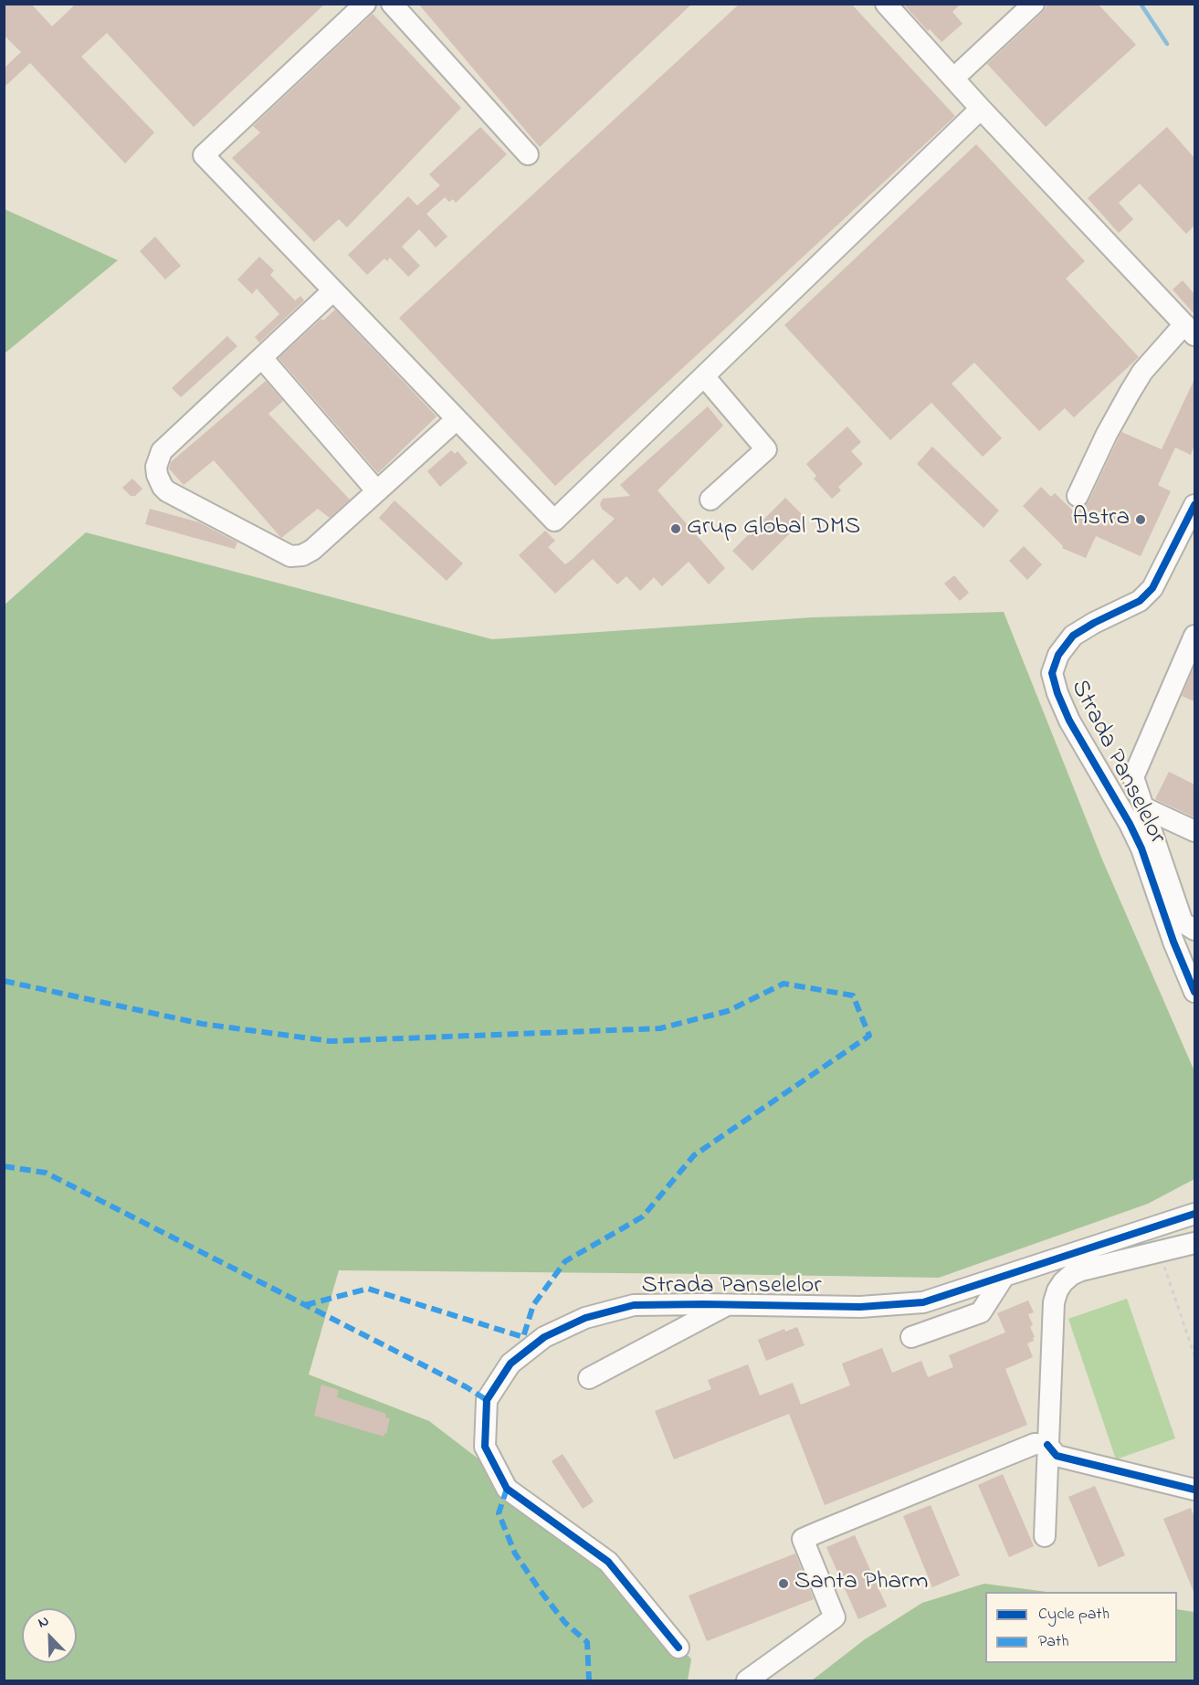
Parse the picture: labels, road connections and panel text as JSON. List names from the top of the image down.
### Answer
{
  "streets": {
    "street": ["Strada Panselelor"]
  },
  "places": ["Astra", "Grup Global DMS", "Santa Pharm"],
  "legend": ["Cycle path", "Path"],
  "north": "top left"
}
